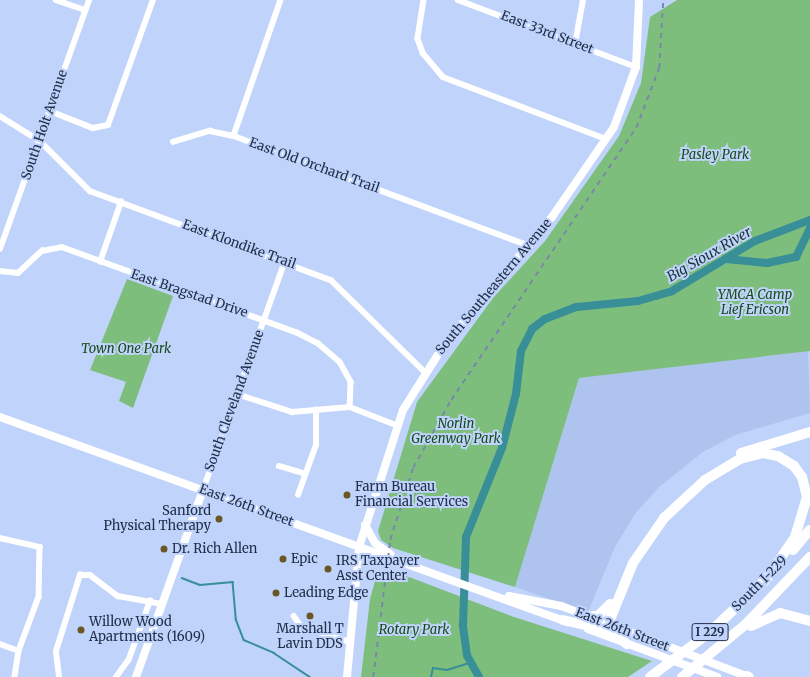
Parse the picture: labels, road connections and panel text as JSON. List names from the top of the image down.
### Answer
{
  "streets": {
    "highway": ["South I-229", "I 229"],
    "main road": ["South Southeastern Avenue", "South Cleveland Avenue", "East 26th Street"],
    "street": [
      "East 33rd Street",
      "South Holt Avenue",
      "East Old Orchard Trail",
      "East Klondike Trail",
      "East Bragstad Drive"
    ]
  },
  "crossings": [
    ["East 33rd Street", "South Southeastern Avenue"],
    ["South Holt Avenue", "East Klondike Trail"],
    ["East Old Orchard Trail", "South Southeastern Avenue"],
    ["East Klondike Trail", "South Southeastern Avenue"],
    ["East Klondike Trail", "South Cleveland Avenue"],
    ["South Southeastern Avenue", "East 26th Street"],
    ["East Bragstad Drive", "South Cleveland Avenue"],
    ["South Cleveland Avenue", "East 26th Street"]
  ],
  "water": ["Big Sioux River"],
  "parks": [
    "Pasley Park",
    "YMCA Camp Lief Ericson",
    "Town One Park",
    "Norlin Greenway Park",
    "Rotary Park"
  ],
  "places": [
    "Farm Bureau Financial Services",
    "Sanford Physical Therapy",
    "Dr. Rich Allen",
    "Epic",
    "IRS Taxpayer Asst Center",
    "Leading Edge",
    "Marshall T Lavin DDS",
    "Willow Wood Apartments (1609)"
  ]
}
